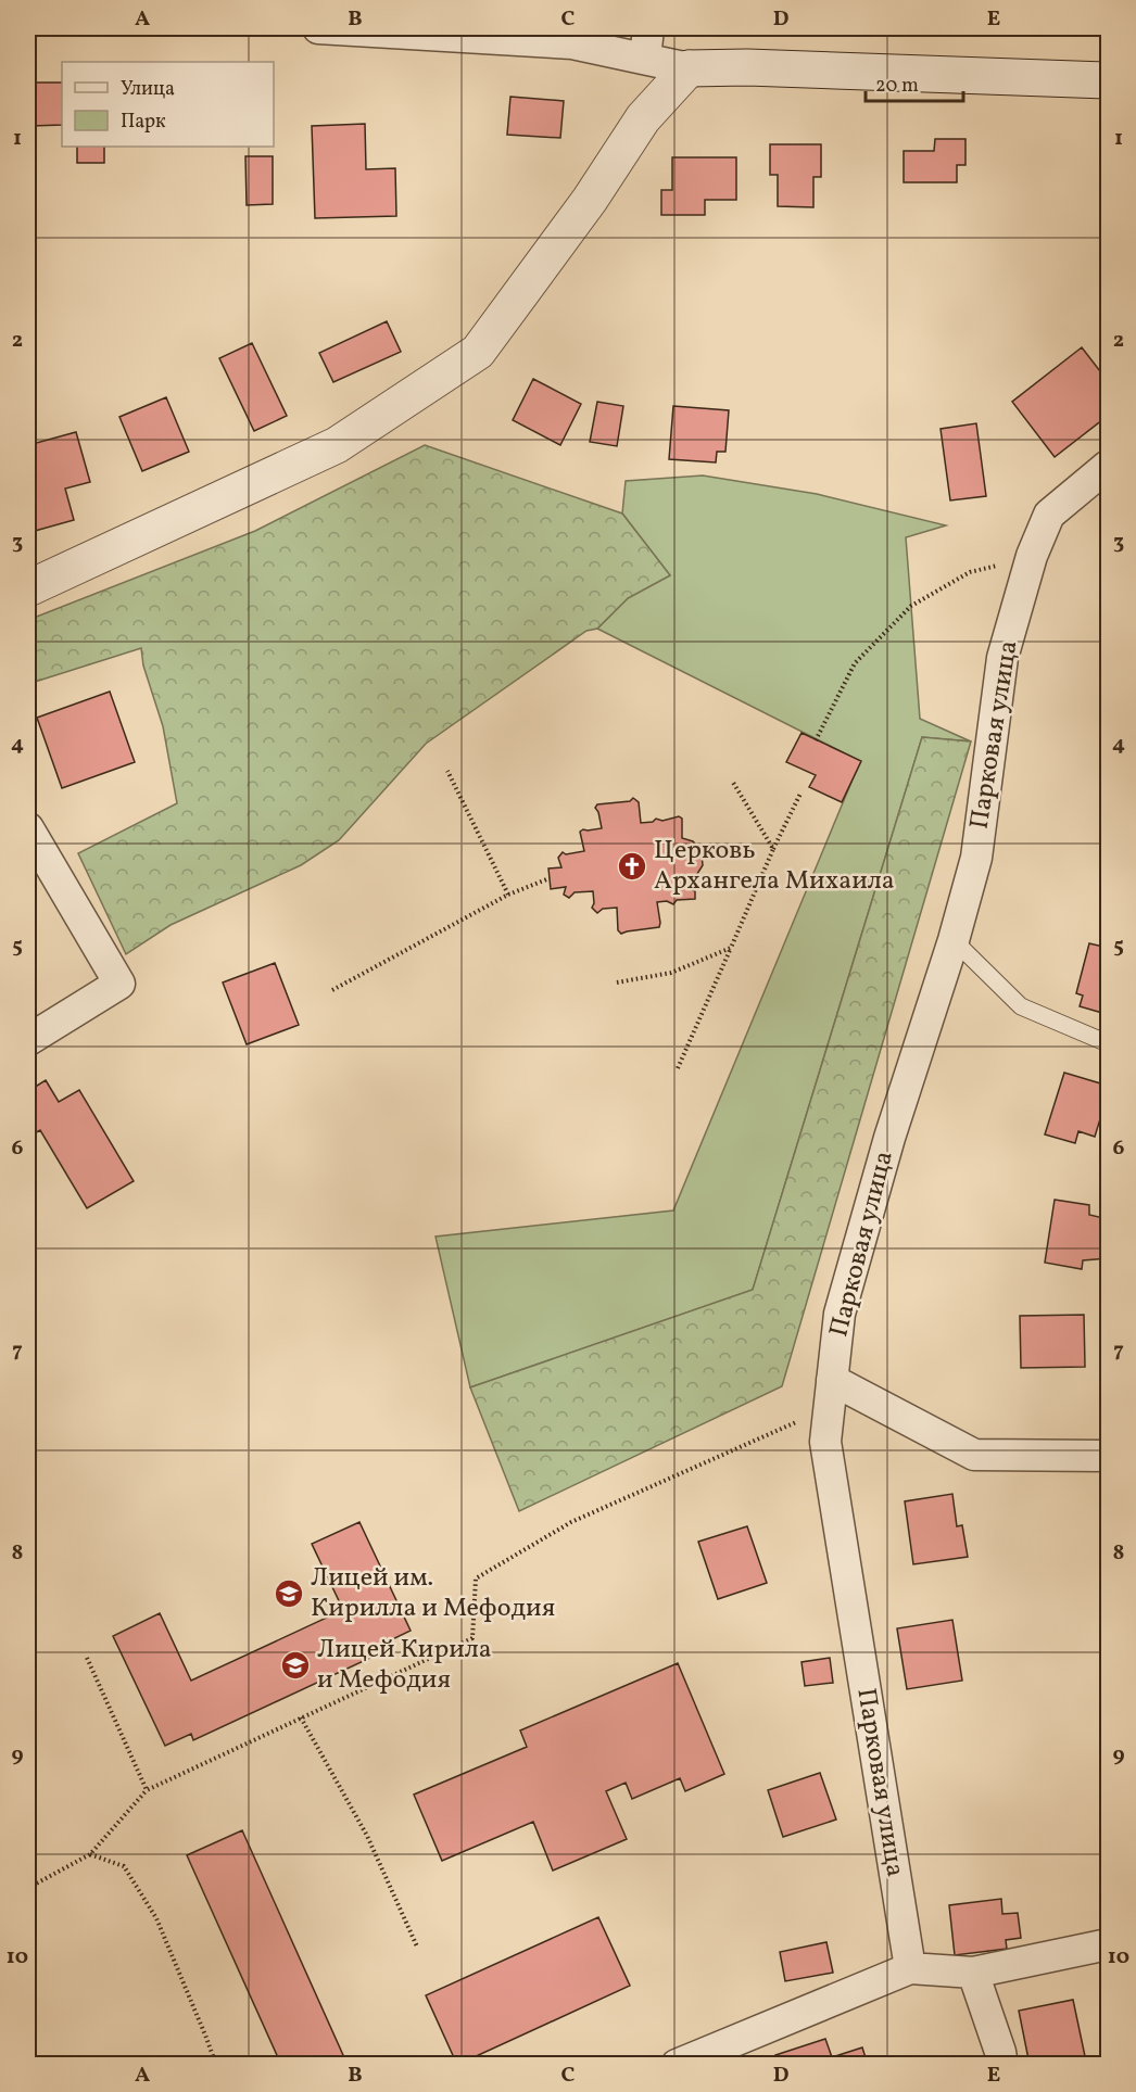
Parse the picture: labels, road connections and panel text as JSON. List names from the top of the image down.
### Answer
{
  "streets": {
    "street": ["Парковая улица"]
  },
  "places": {
    "church": ["Церковь Архангела Михаила"],
    "school or university": ["Лицей им. Кирилла и Мефодия", "Лицей Кирила и Мефодия"]
  },
  "legend": ["Улица", "Парк"],
  "scale_bar": "20 m",
  "grid": {
    "columns": [
      "A",
      "B",
      "C",
      "D",
      "E"
    ],
    "rows": [
      "1",
      "2",
      "3",
      "4",
      "5",
      "6",
      "7",
      "8",
      "9",
      "10"
    ]
  }
}
